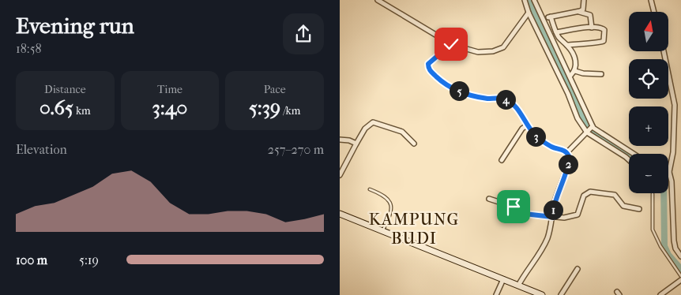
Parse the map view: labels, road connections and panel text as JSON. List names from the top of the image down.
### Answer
{
  "districts": ["KAMPUNG BUDI"],
  "north": "top",
  "page": {
    "heading": ["Evening run", "18:58"],
    "map_buttons": ["+", "−"],
    "stats": [
      ["Distance", "0.65 km"],
      ["Time", "3:40"],
      ["Pace", "5:39 /km"]
    ],
    "pins": [
      "5",
      "4",
      "3",
      "2",
      "1"
    ],
    "chart": ["Elevation", "257–270 m"],
    "list": [
      {
        "name": "100 m",
        "note": "5:19"
      }
    ]
  }
}
